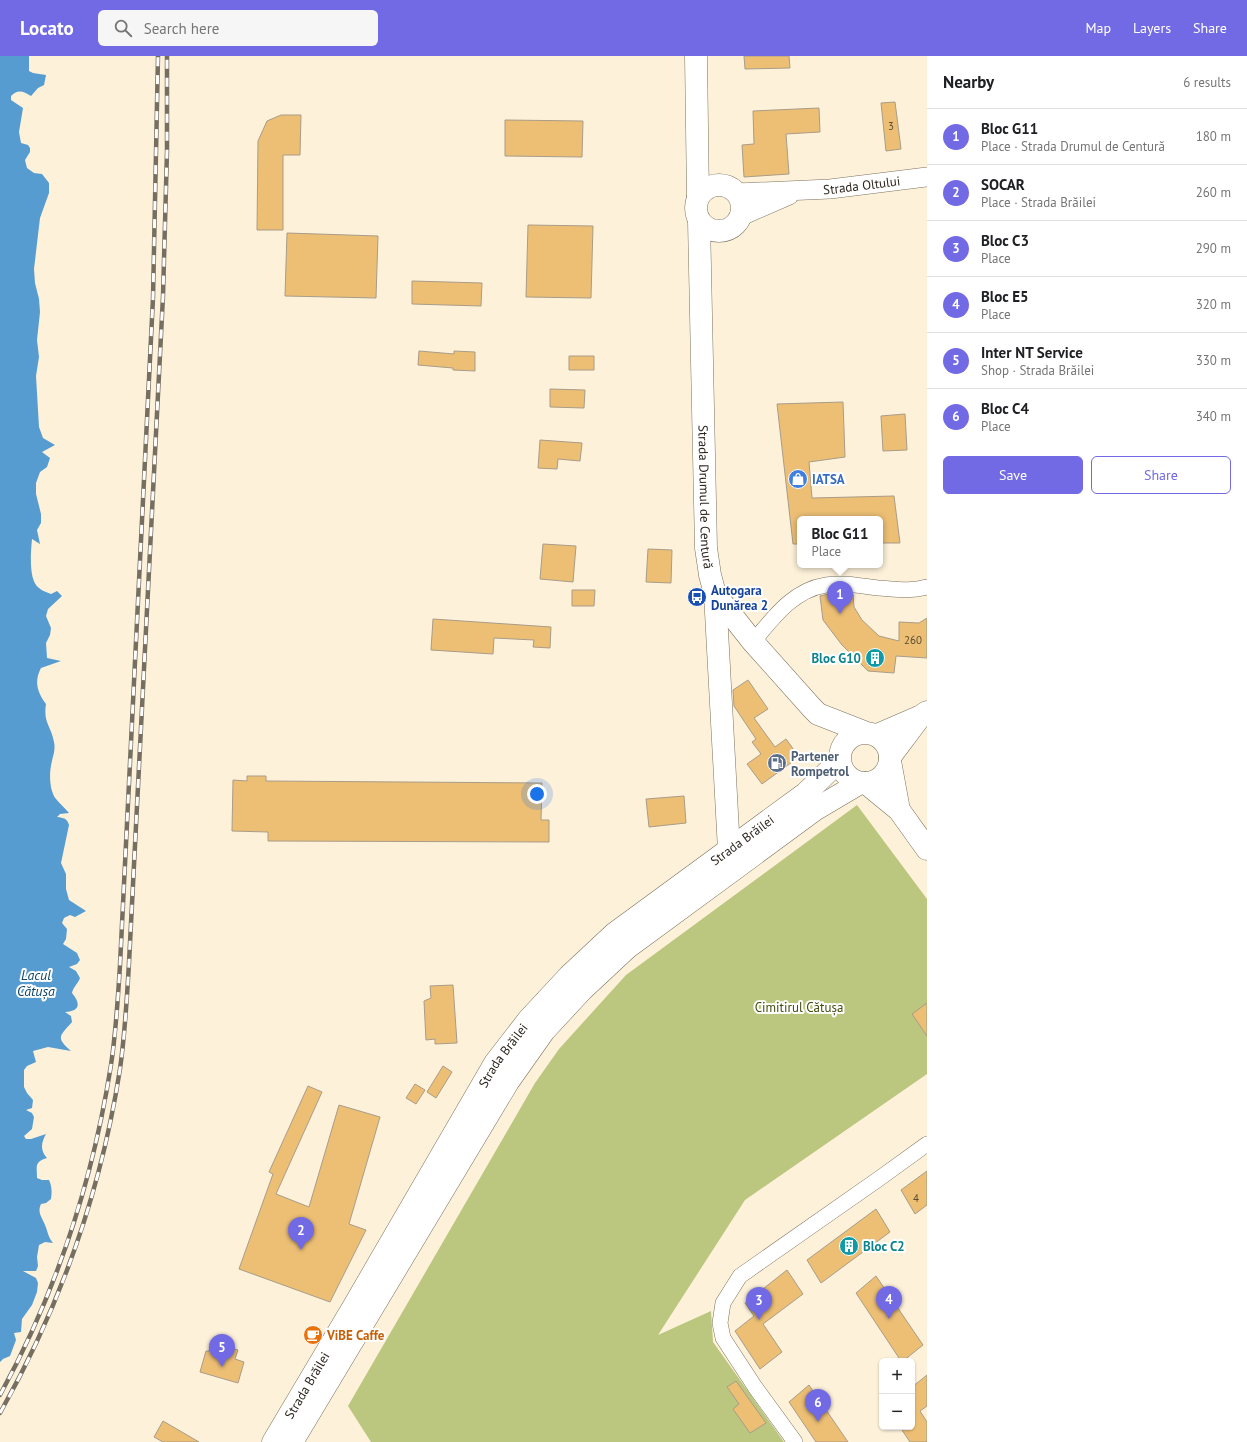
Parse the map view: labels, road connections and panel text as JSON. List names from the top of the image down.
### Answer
{
  "streets": {
    "main road": ["Strada Drumul de Centură", "Strada Brăilei"],
    "street": ["Strada Oltului"]
  },
  "crossings": [
    ["Strada Oltului", "Strada Drumul de Centură"],
    ["Strada Drumul de Centură", "Strada Brăilei"]
  ],
  "water": ["Lacul Cătușa"],
  "parks": ["Cimitirul Cătușa"],
  "places": {
    "shop": ["IATSA"],
    "bus stop": ["Autogara Dunărea 2"],
    "building": ["Bloc G10", "Bloc C2"],
    "fuel station": ["Partener Rompetrol"],
    "cafe": ["ViBE Caffe"]
  },
  "house_numbers": ["3", "260", "4"],
  "page": {
    "header": "Locato",
    "search": "Search here",
    "nav": ["Map", "Layers", "Share"],
    "heading": ["Nearby", "6 results"],
    "list": [
      {
        "mark": "1",
        "name": "Bloc G11",
        "note": "Place · Strada Drumul de Centură",
        "value": "180 m"
      },
      {
        "mark": "2",
        "name": "SOCAR",
        "note": "Place · Strada Brăilei",
        "value": "260 m"
      },
      {
        "mark": "3",
        "name": "Bloc C3",
        "note": "Place",
        "value": "290 m"
      },
      {
        "mark": "4",
        "name": "Bloc E5",
        "note": "Place",
        "value": "320 m"
      },
      {
        "mark": "5",
        "name": "Inter NT Service",
        "note": "Shop · Strada Brăilei",
        "value": "330 m"
      },
      {
        "mark": "6",
        "name": "Bloc C4",
        "note": "Place",
        "value": "340 m"
      }
    ],
    "buttons": ["Save", "Share"],
    "popup": ["Bloc G11", "Place"],
    "pins": [
      "1",
      "2",
      "4",
      "3",
      "5",
      "6"
    ],
    "map_buttons": ["+", "−"]
  }
}
